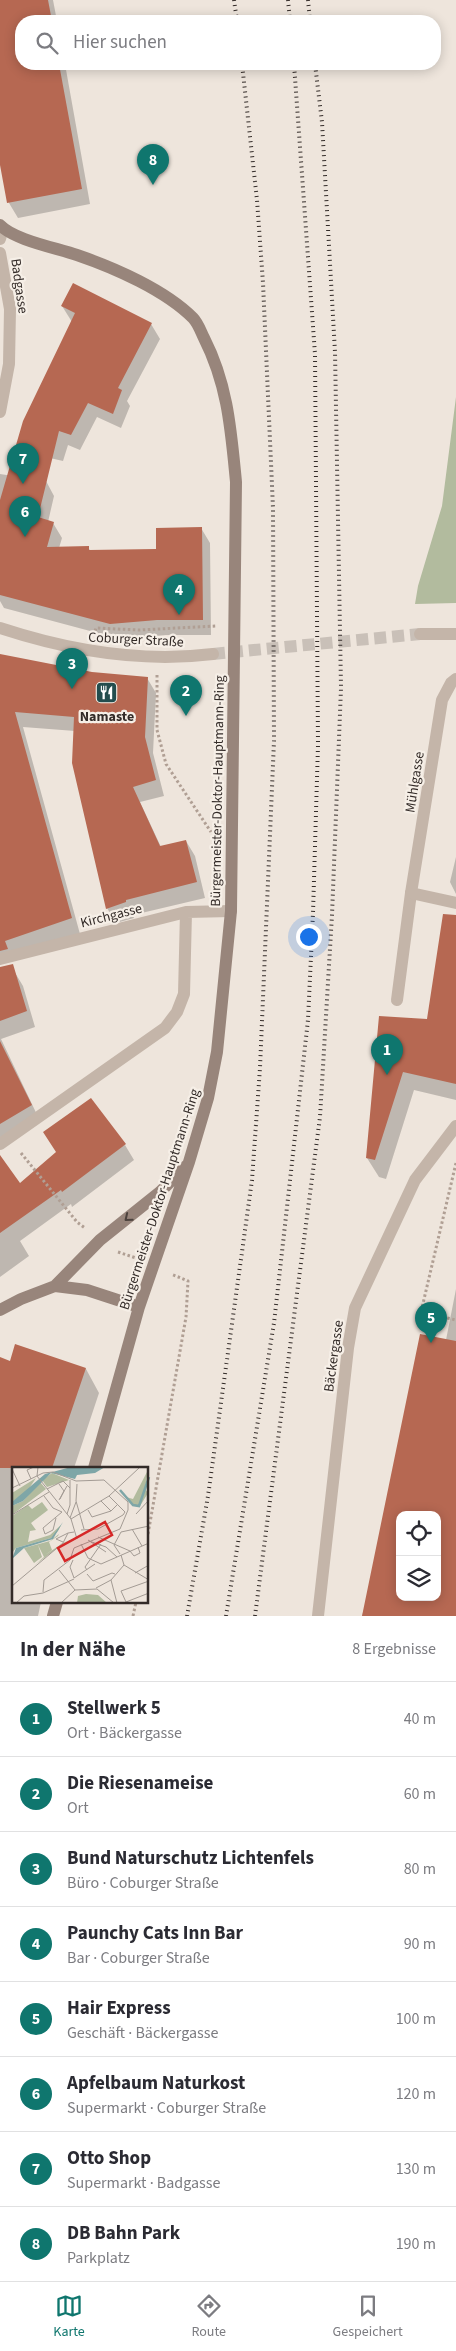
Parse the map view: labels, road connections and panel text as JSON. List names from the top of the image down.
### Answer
{
  "streets": {
    "street": [
      "Badgasse",
      "Coburger Straße",
      "Mühlgasse",
      "Bürgermeister-Doktor-Hauptmann-Ring",
      "Kirchgasse",
      "Bäckergasse"
    ]
  },
  "crossings": [
    ["Bürgermeister-Doktor-Hauptmann-Ring", "Kirchgasse"]
  ],
  "places": {
    "restaurant": ["Namaste"]
  },
  "page": {
    "search": "Hier suchen",
    "pins": [
      "8",
      "7",
      "6",
      "4",
      "3",
      "2",
      "1",
      "5"
    ],
    "heading": ["In der Nähe", "8 Ergebnisse"],
    "list": [
      {
        "mark": "1",
        "name": "Stellwerk 5",
        "note": "Ort · Bäckergasse",
        "value": "40 m"
      },
      {
        "mark": "2",
        "name": "Die Riesenameise",
        "note": "Ort",
        "value": "60 m"
      },
      {
        "mark": "3",
        "name": "Bund Naturschutz Lichtenfels",
        "note": "Büro · Coburger Straße",
        "value": "80 m"
      },
      {
        "mark": "4",
        "name": "Paunchy Cats Inn Bar",
        "note": "Bar · Coburger Straße",
        "value": "90 m"
      },
      {
        "mark": "5",
        "name": "Hair Express",
        "note": "Geschäft · Bäckergasse",
        "value": "100 m"
      },
      {
        "mark": "6",
        "name": "Apfelbaum Naturkost",
        "note": "Supermarkt · Coburger Straße",
        "value": "120 m"
      },
      {
        "mark": "7",
        "name": "Otto Shop",
        "note": "Supermarkt · Badgasse",
        "value": "130 m"
      },
      {
        "mark": "8",
        "name": "DB Bahn Park",
        "note": "Parkplatz",
        "value": "190 m"
      }
    ],
    "nav": ["Karte", "Route", "Gespeichert"]
  }
}
